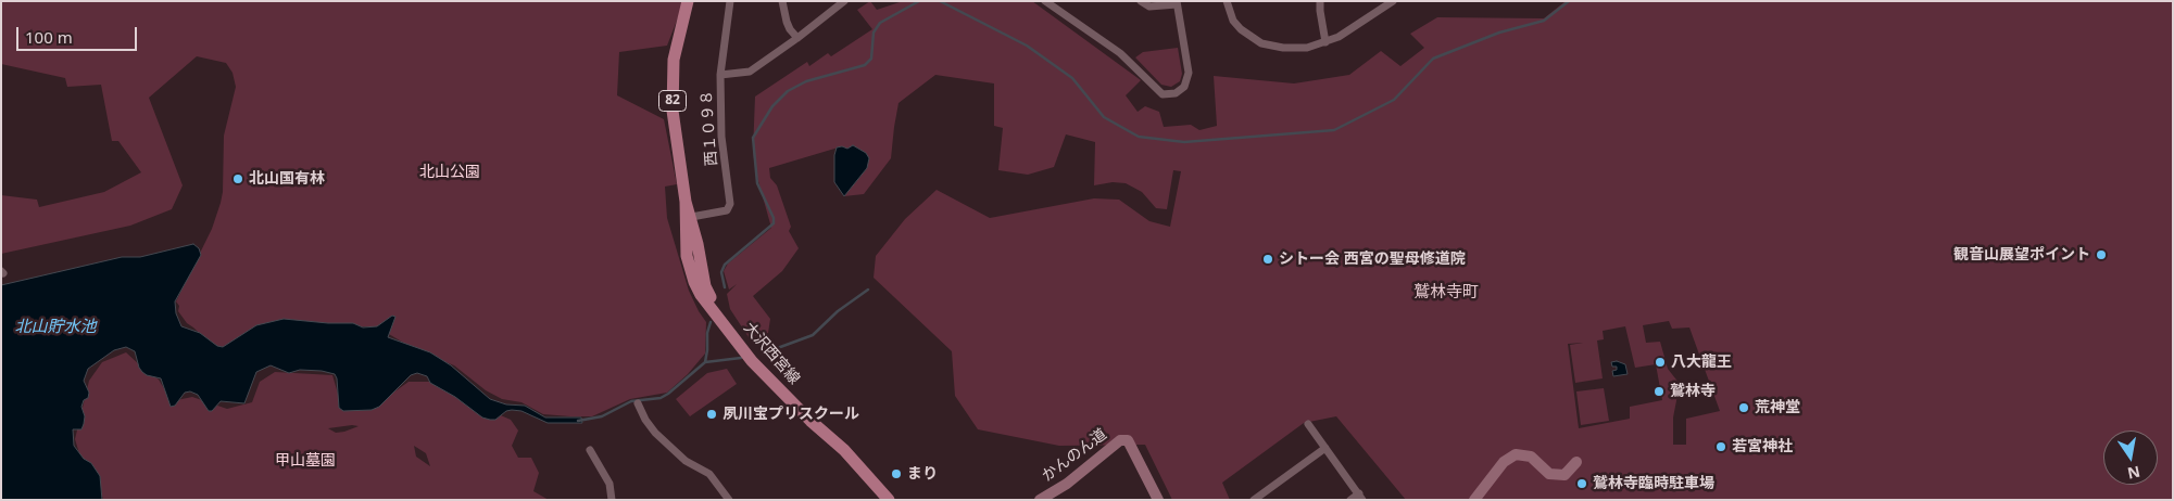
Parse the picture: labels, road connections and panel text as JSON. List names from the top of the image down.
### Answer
{
  "streets": {
    "main road": ["82", "大沢西宮線"],
    "street": ["西１０９８", "かんのん道"]
  },
  "crossings": [
    ["西１０９８", "大沢西宮線"]
  ],
  "districts": ["鷲林寺町"],
  "water": ["北山貯水池"],
  "parks": ["北山公園", "甲山墓園"],
  "places": [
    "北山国有林",
    "観音山展望ポイント",
    "シトー会 西宮の聖母修道院",
    "八大龍王",
    "鷲林寺",
    "荒神堂",
    "夙川宝プリスクール",
    "若宮神社",
    "まり",
    "鷲林寺臨時駐車場"
  ],
  "scale_bar": "100 m",
  "north": "bottom"
}
